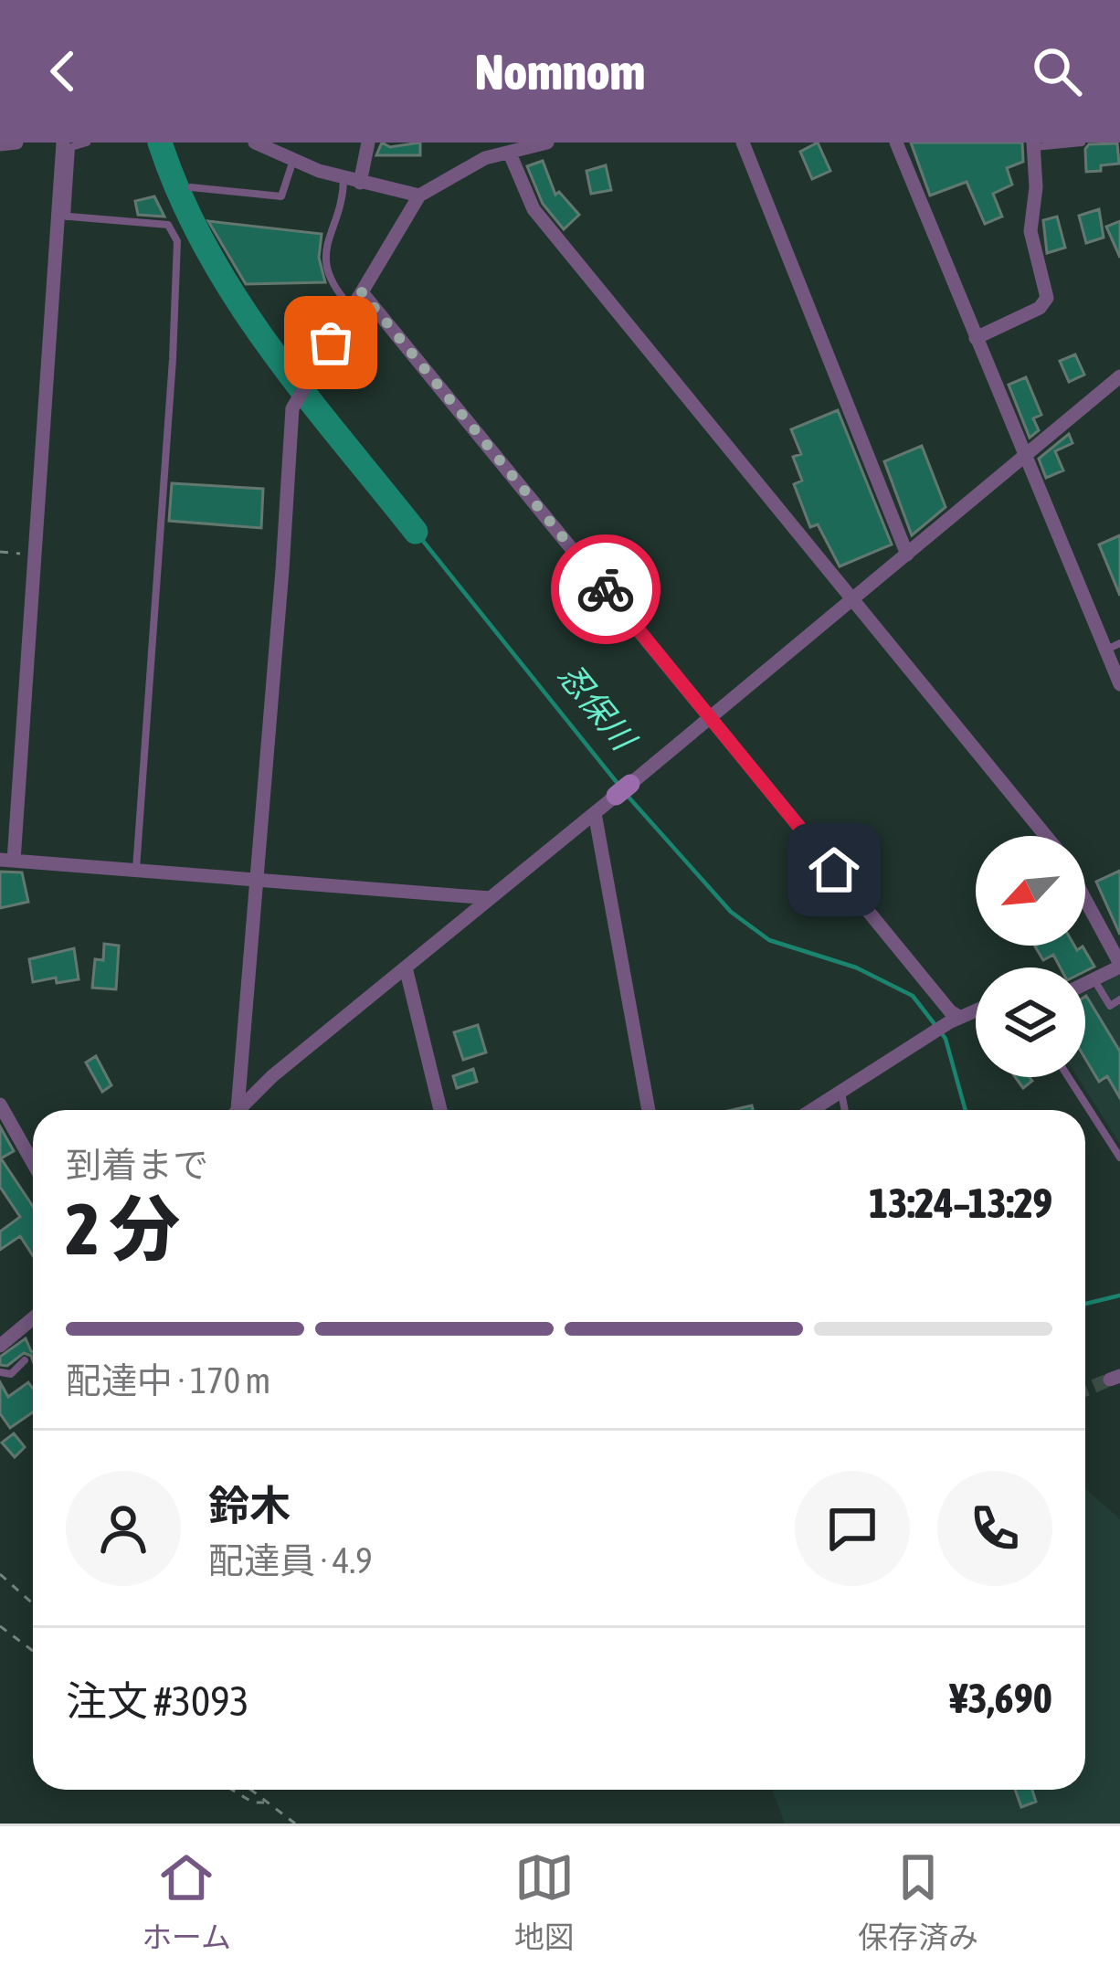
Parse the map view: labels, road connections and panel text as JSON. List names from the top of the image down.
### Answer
{
  "water": ["忍保川"],
  "north": "bottom left",
  "page": {
    "header": "Nomnom",
    "heading": ["2 分", "到着まで", "13:24–13:29"],
    "panel": [
      "鈴木",
      "配達員 · 4.9",
      "注文 #3093",
      "¥3,690"
    ],
    "bar": "配達中 · 170 m",
    "tabs": ["ホーム", "地図", "保存済み"]
  }
}
